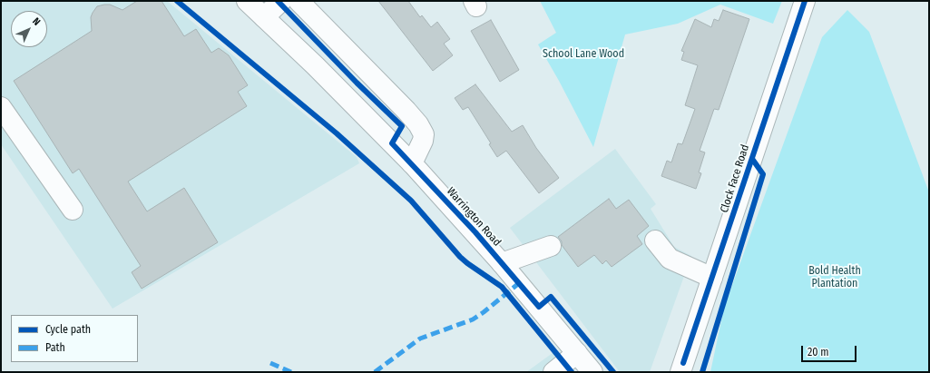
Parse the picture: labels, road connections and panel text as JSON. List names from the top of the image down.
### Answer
{
  "streets": {
    "main road": ["Clock Face Road", "Warrington Road"]
  },
  "parks": ["School Lane Wood", "Bold Health Plantation"],
  "legend": ["Cycle path", "Path"],
  "scale_bar": "20 m",
  "north": "top right"
}
